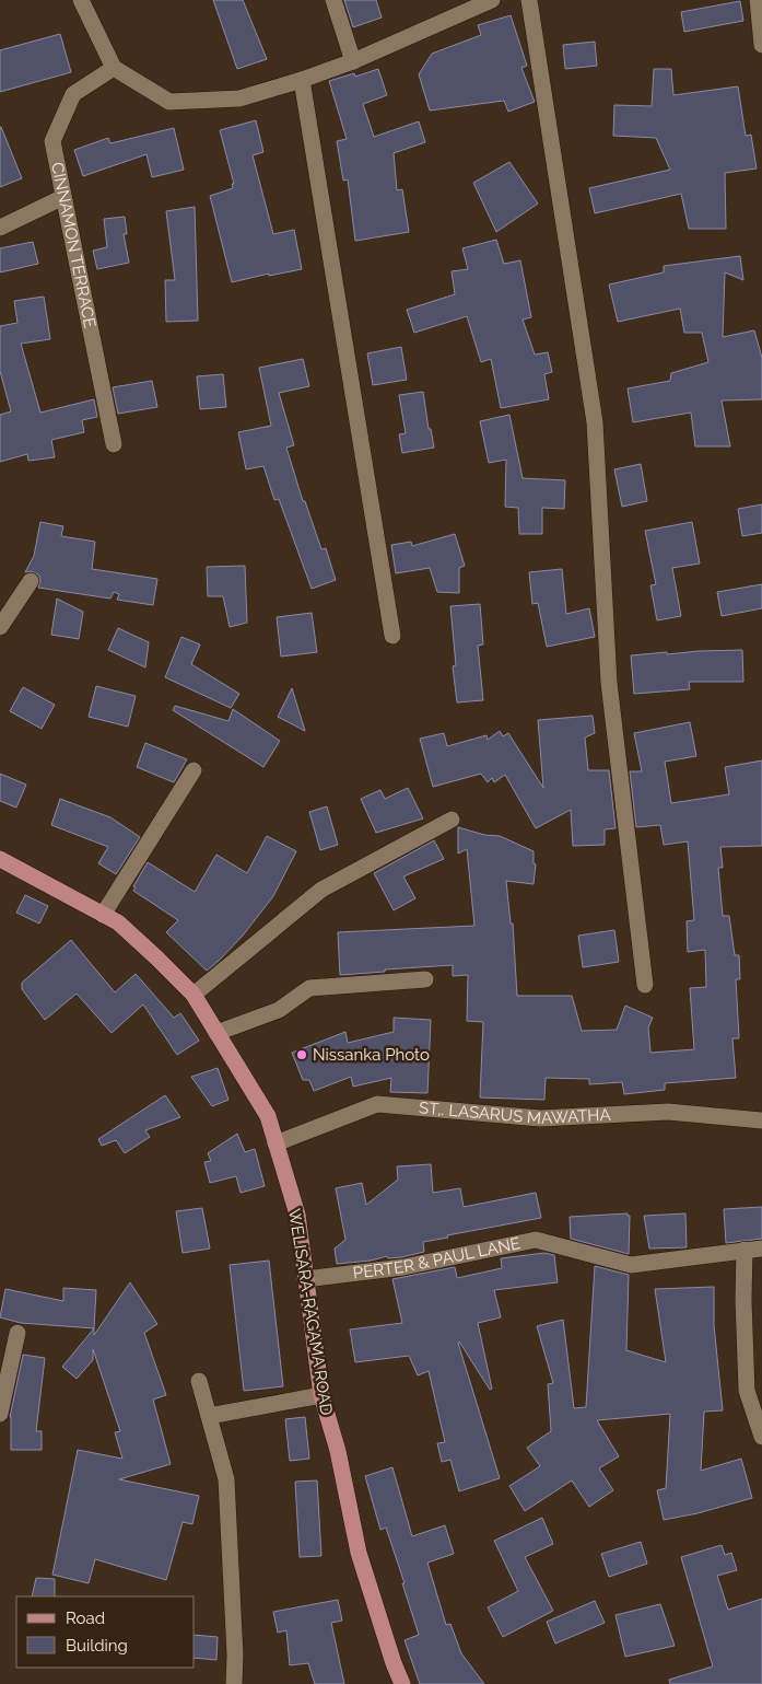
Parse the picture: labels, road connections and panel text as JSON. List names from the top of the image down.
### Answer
{
  "streets": {
    "main road": ["WELISARA-RAGAMA ROAD"],
    "street": ["CINNAMON TERRACE", "ST,. LASARUS MAWATHA", "PERTER & PAUL LANE"]
  },
  "crossings": [
    ["ST,. LASARUS MAWATHA", "WELISARA-RAGAMA ROAD"],
    ["PERTER & PAUL LANE", "WELISARA-RAGAMA ROAD"]
  ],
  "places": ["Nissanka Photo"],
  "legend": ["Road", "Building"]
}
